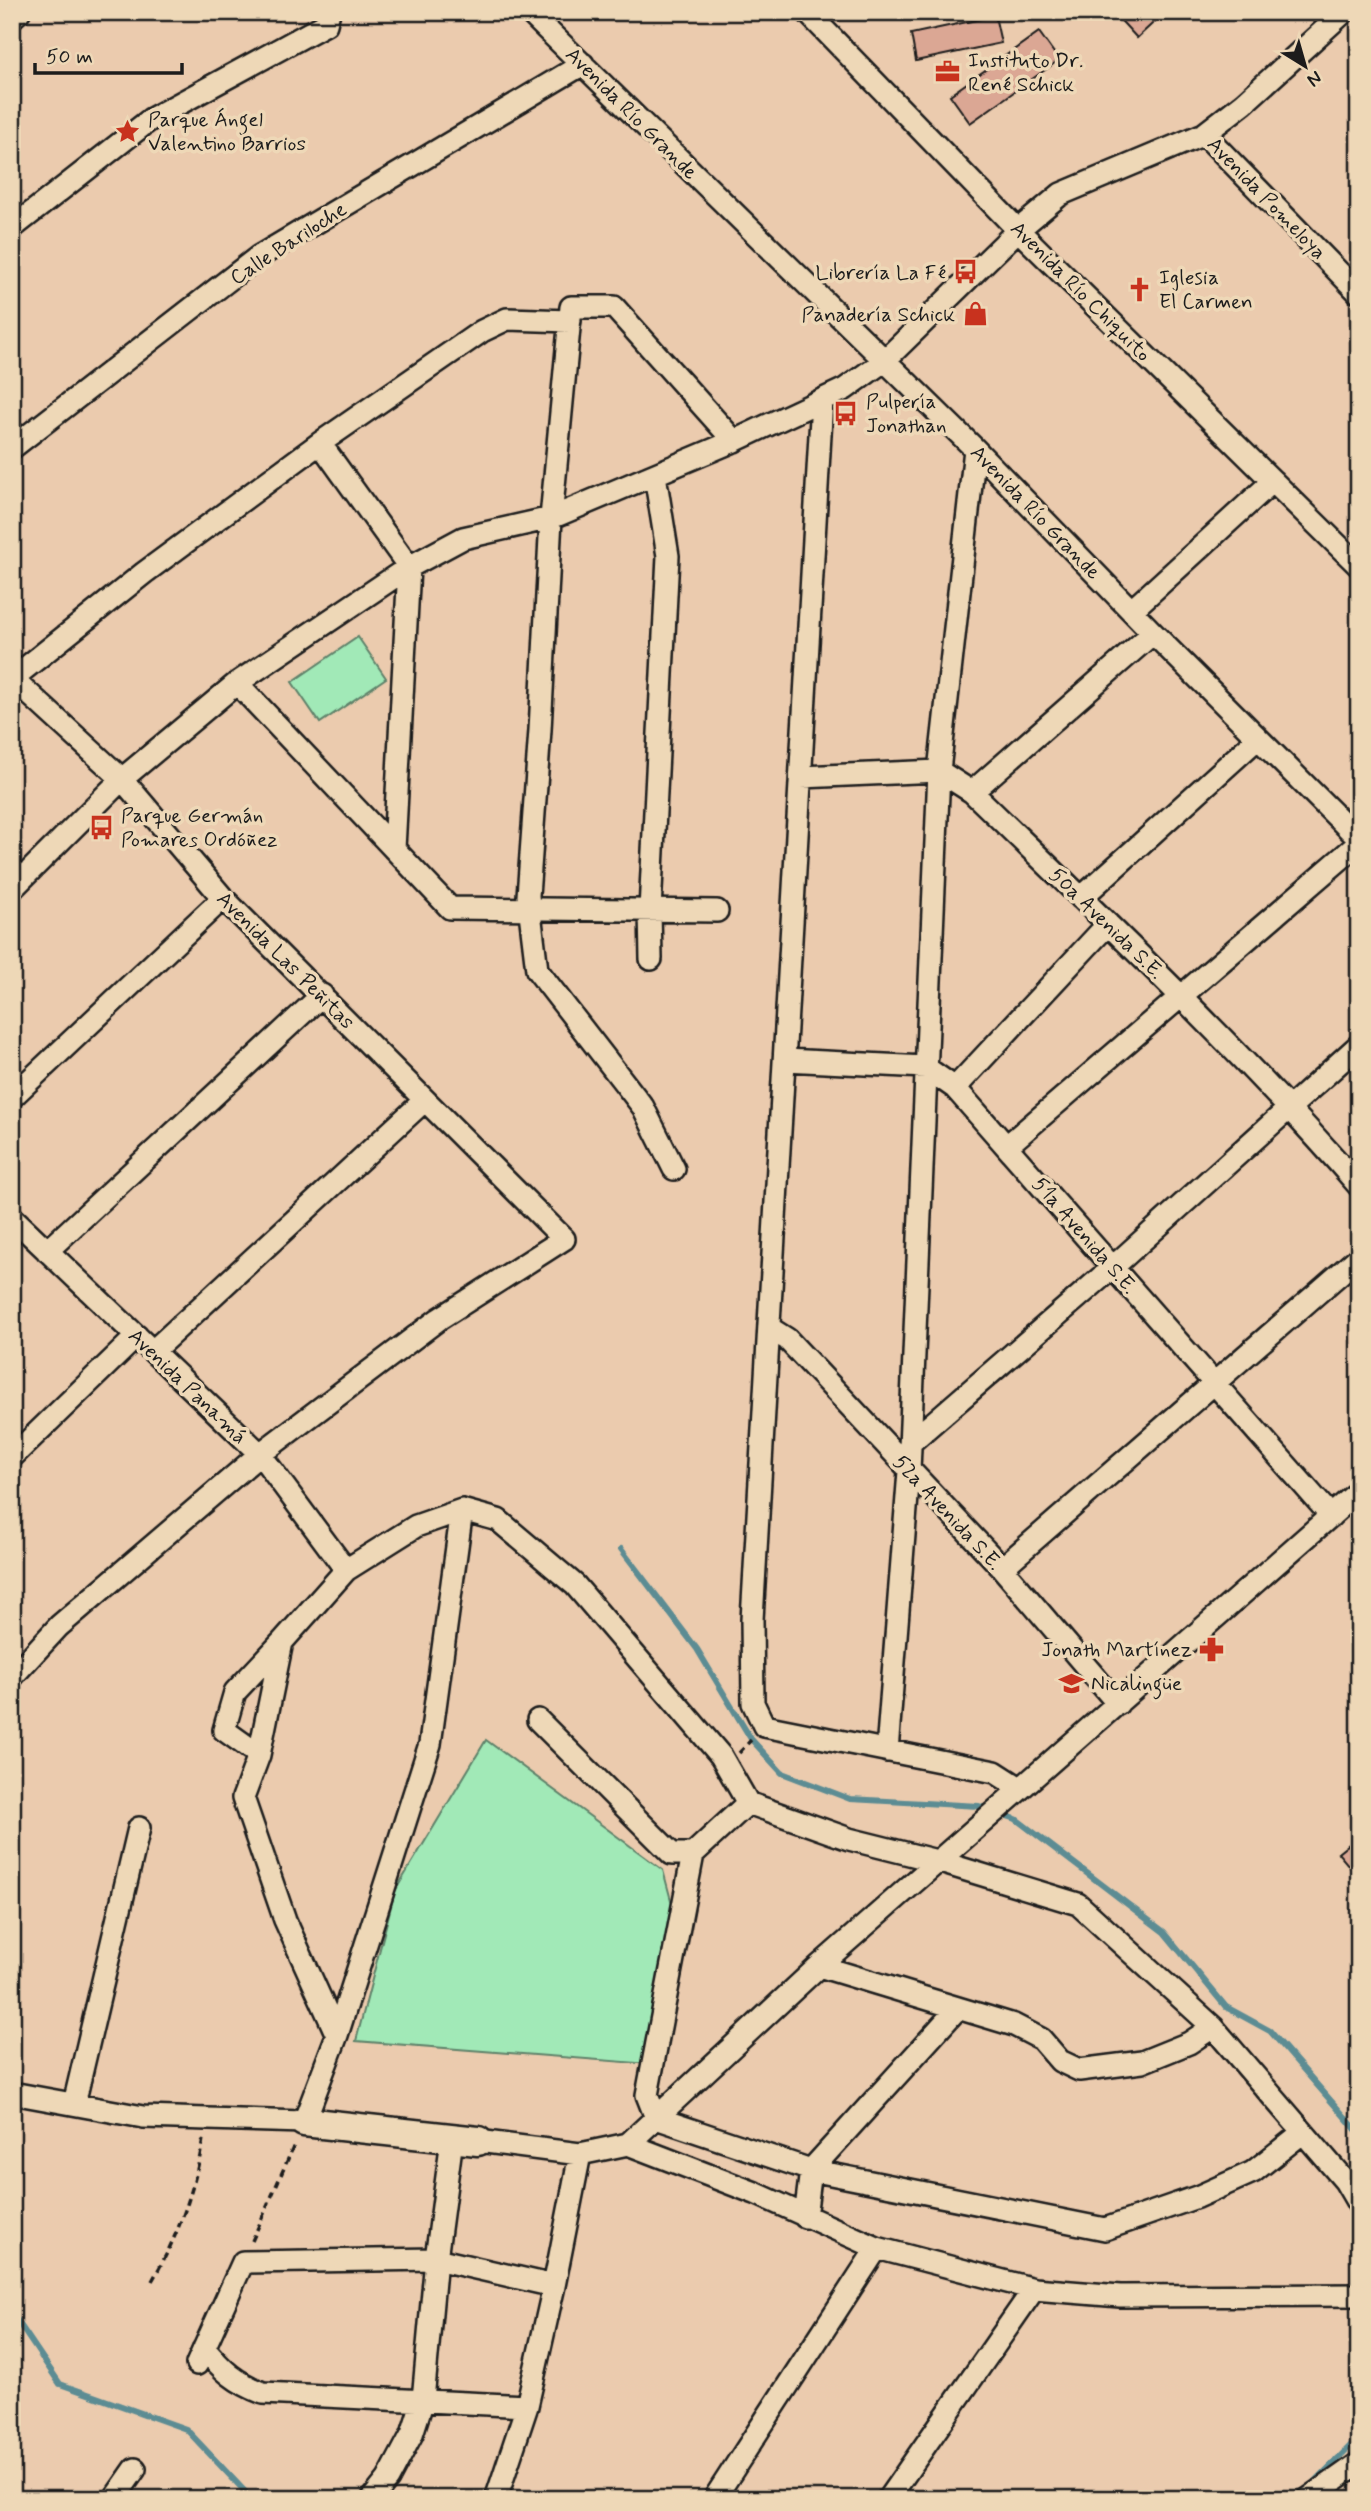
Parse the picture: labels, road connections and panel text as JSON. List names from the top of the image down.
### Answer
{
  "streets": {
    "street": [
      "Avenida Río Grande",
      "Avenida Pomeloya",
      "Calle Bariloche",
      "Avenida Río Chiquito",
      "50a Avenida S.E.",
      "Avenida Las Peñitas",
      "51a Avenida S.E.",
      "Avenida Panamá",
      "52a Avenida S.E."
    ]
  },
  "crossings": [
    ["Avenida Río Grande", "Calle Bariloche"],
    ["Avenida Las Peñitas", "Avenida Panamá"]
  ],
  "places": {
    "office": ["Instituto Dr. René Schick"],
    "place": ["Parque Ángel Valentino Barrios"],
    "bus stop": ["Librería La Fé", "Pulpería Jonathan", "Parque Germán Pomares Ordóñez"],
    "church": ["Iglesia El Carmen"],
    "shop": ["Panadería Schick"],
    "pharmacy": ["Jonath Martínez"],
    "school or university": ["Nicalingüe"]
  },
  "scale_bar": "50 m",
  "north": "bottom right"
}
